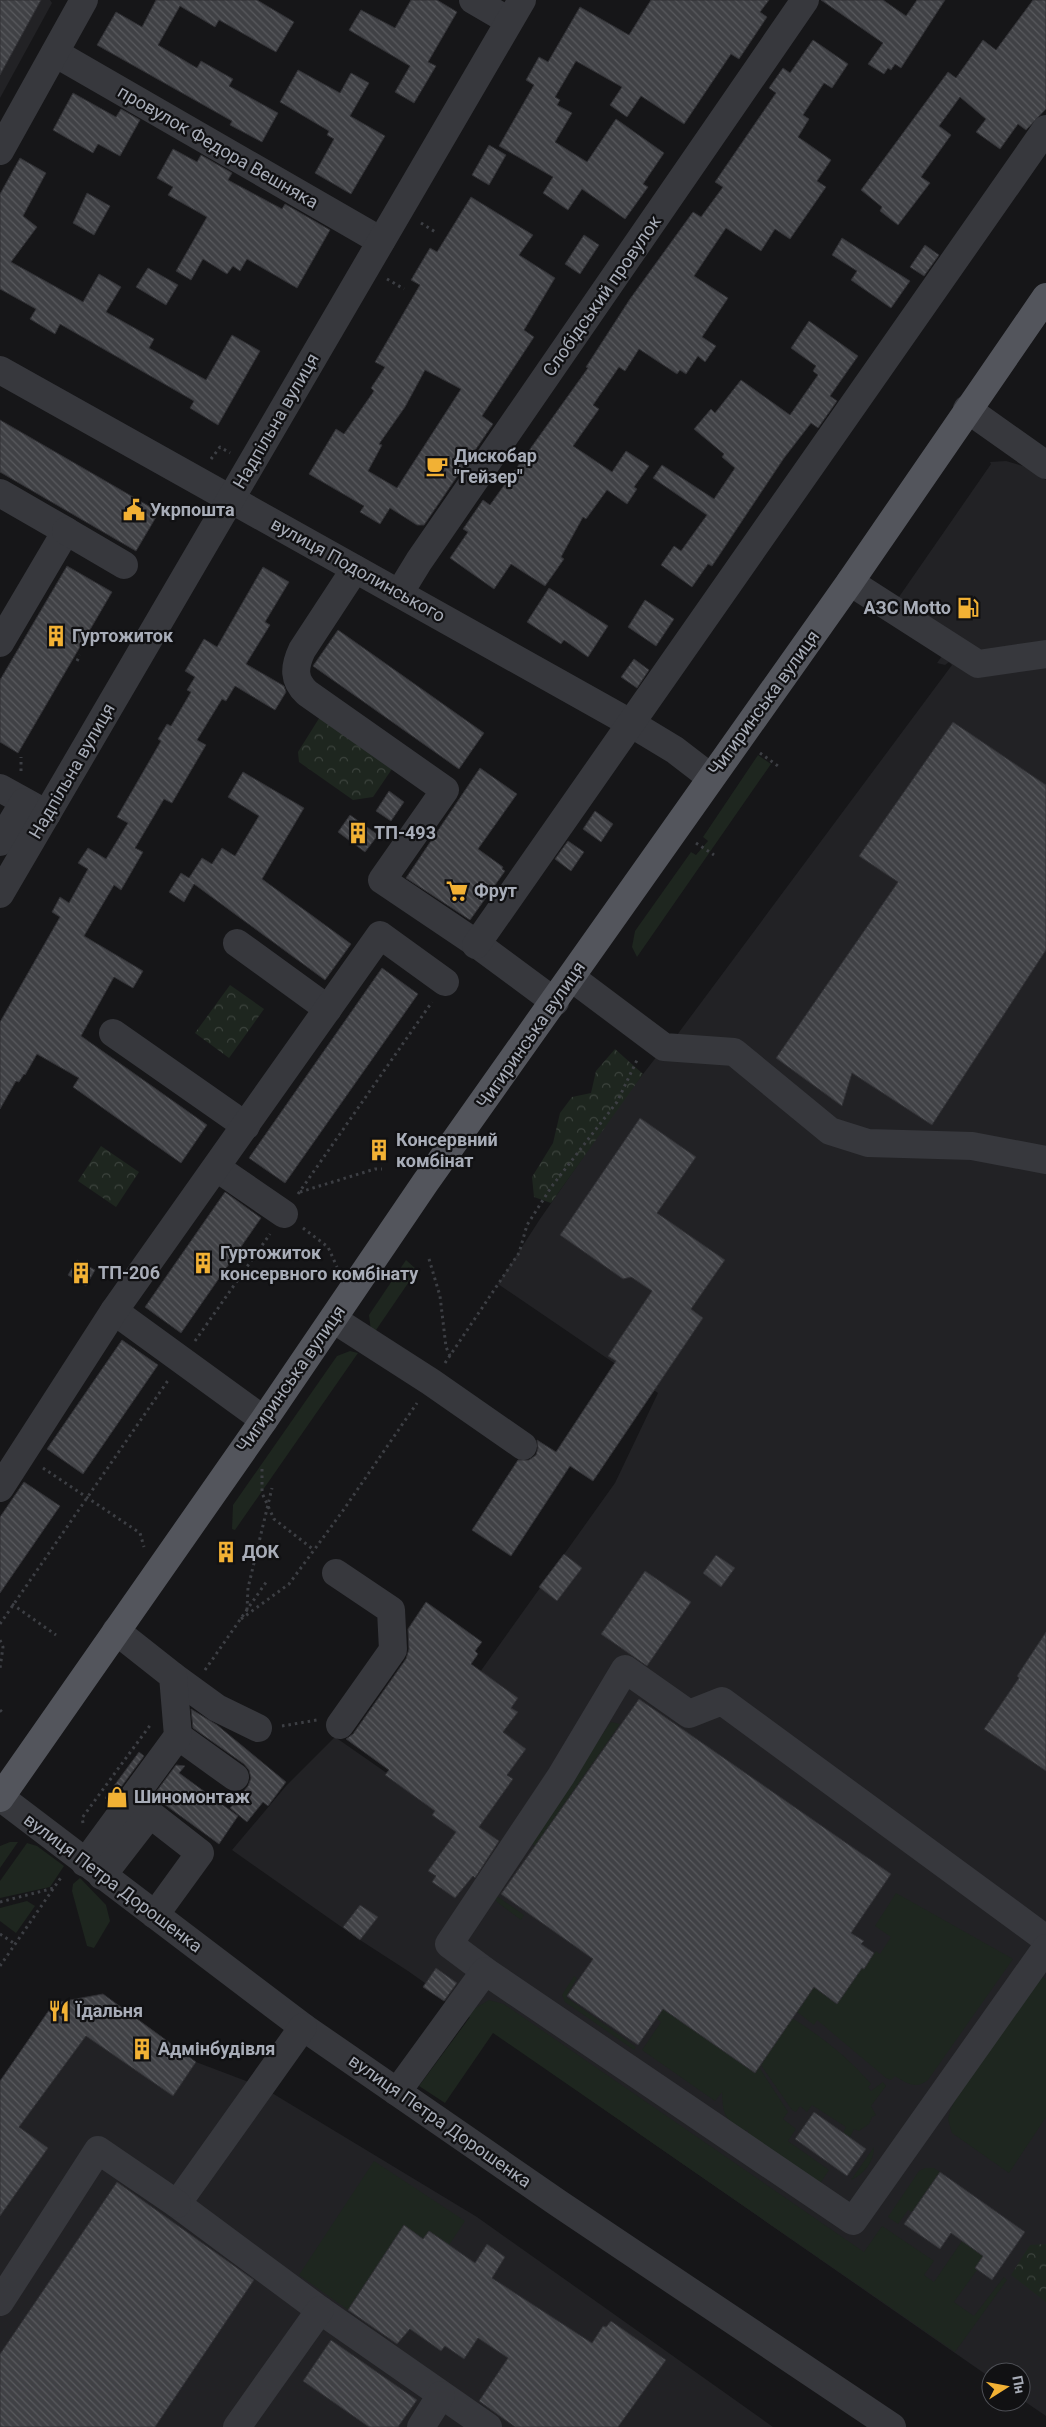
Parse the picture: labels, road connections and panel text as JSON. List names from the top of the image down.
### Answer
{
  "streets": {
    "main road": ["Чигиринська вулиця"],
    "street": [
      "провулок Федора Вешняка",
      "Слобідський провулок",
      "Надпільна вулиця",
      "вулиця Подолинського",
      "вулиця Петра Дорошенка"
    ]
  },
  "crossings": [
    ["провулок Федора Вешняка", "Надпільна вулиця"],
    ["Слобідський провулок", "вулиця Подолинського"],
    ["Надпільна вулиця", "вулиця Подолинського"],
    ["вулиця Подолинського", "Чигиринська вулиця"],
    ["Чигиринська вулиця", "вулиця Петра Дорошенка"]
  ],
  "places": {
    "cafe": ["Дискобар \"Гейзер\""],
    "public building": ["Укрпошта"],
    "fuel station": ["АЗС Motto"],
    "building": [
      "Гуртожиток",
      "ТП-493",
      "Консервний комбінат",
      "Гуртожиток консервного комбінату",
      "ТП-206",
      "ДОК",
      "Адмінбудівля"
    ],
    "supermarket": ["Фрут"],
    "shop": ["Шиномонтаж"],
    "restaurant": ["Їдальня"]
  },
  "north": "right"
}
